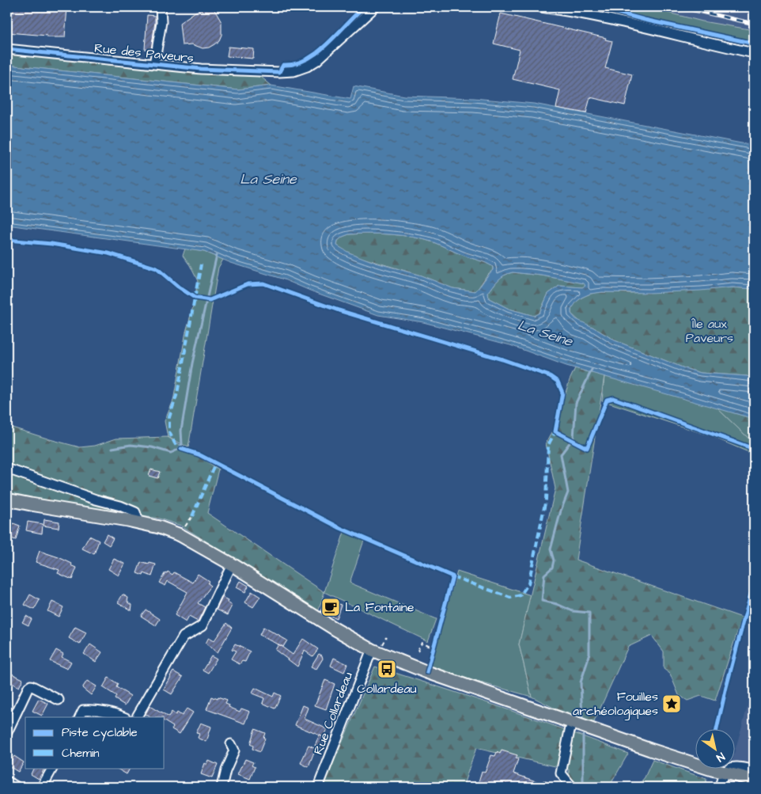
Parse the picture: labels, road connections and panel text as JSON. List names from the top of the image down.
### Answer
{
  "streets": {
    "street": ["Rue des Paveurs", "Rue Collardeau"]
  },
  "water": ["La Seine"],
  "parks": ["Île aux Paveurs"],
  "places": {
    "cafe": ["La Fontaine"],
    "bus stop": ["Collardeau"],
    "place": ["Fouilles archéologiques"]
  },
  "legend": ["Piste cyclable", "Chemin"],
  "north": "bottom right"
}
